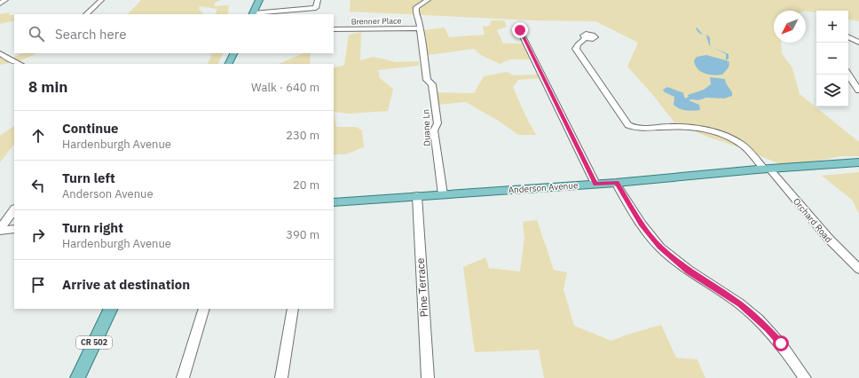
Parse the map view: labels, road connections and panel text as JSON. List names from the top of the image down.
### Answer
{
  "streets": {
    "main road": ["Anderson Avenue", "CR 502"],
    "street": [
      "Brenner Place",
      "Duane Ln",
      "Orchard Road",
      "Pine Terrace"
    ]
  },
  "crossings": [
    ["Brenner Place", "Duane Ln"],
    ["Duane Ln", "Anderson Avenue"],
    ["Anderson Avenue", "Orchard Road"],
    ["Anderson Avenue", "Pine Terrace"]
  ],
  "north": "bottom left",
  "page": {
    "map_buttons": ["+", "−"],
    "search": "Search here",
    "heading": ["8 min", "Walk · 640 m"],
    "list": [
      ["Continue", "Hardenburgh Avenue", "230 m"],
      ["Turn left", "Anderson Avenue", "20 m"],
      ["Turn right", "Hardenburgh Avenue", "390 m"],
      "Arrive at destination"
    ]
  }
}
